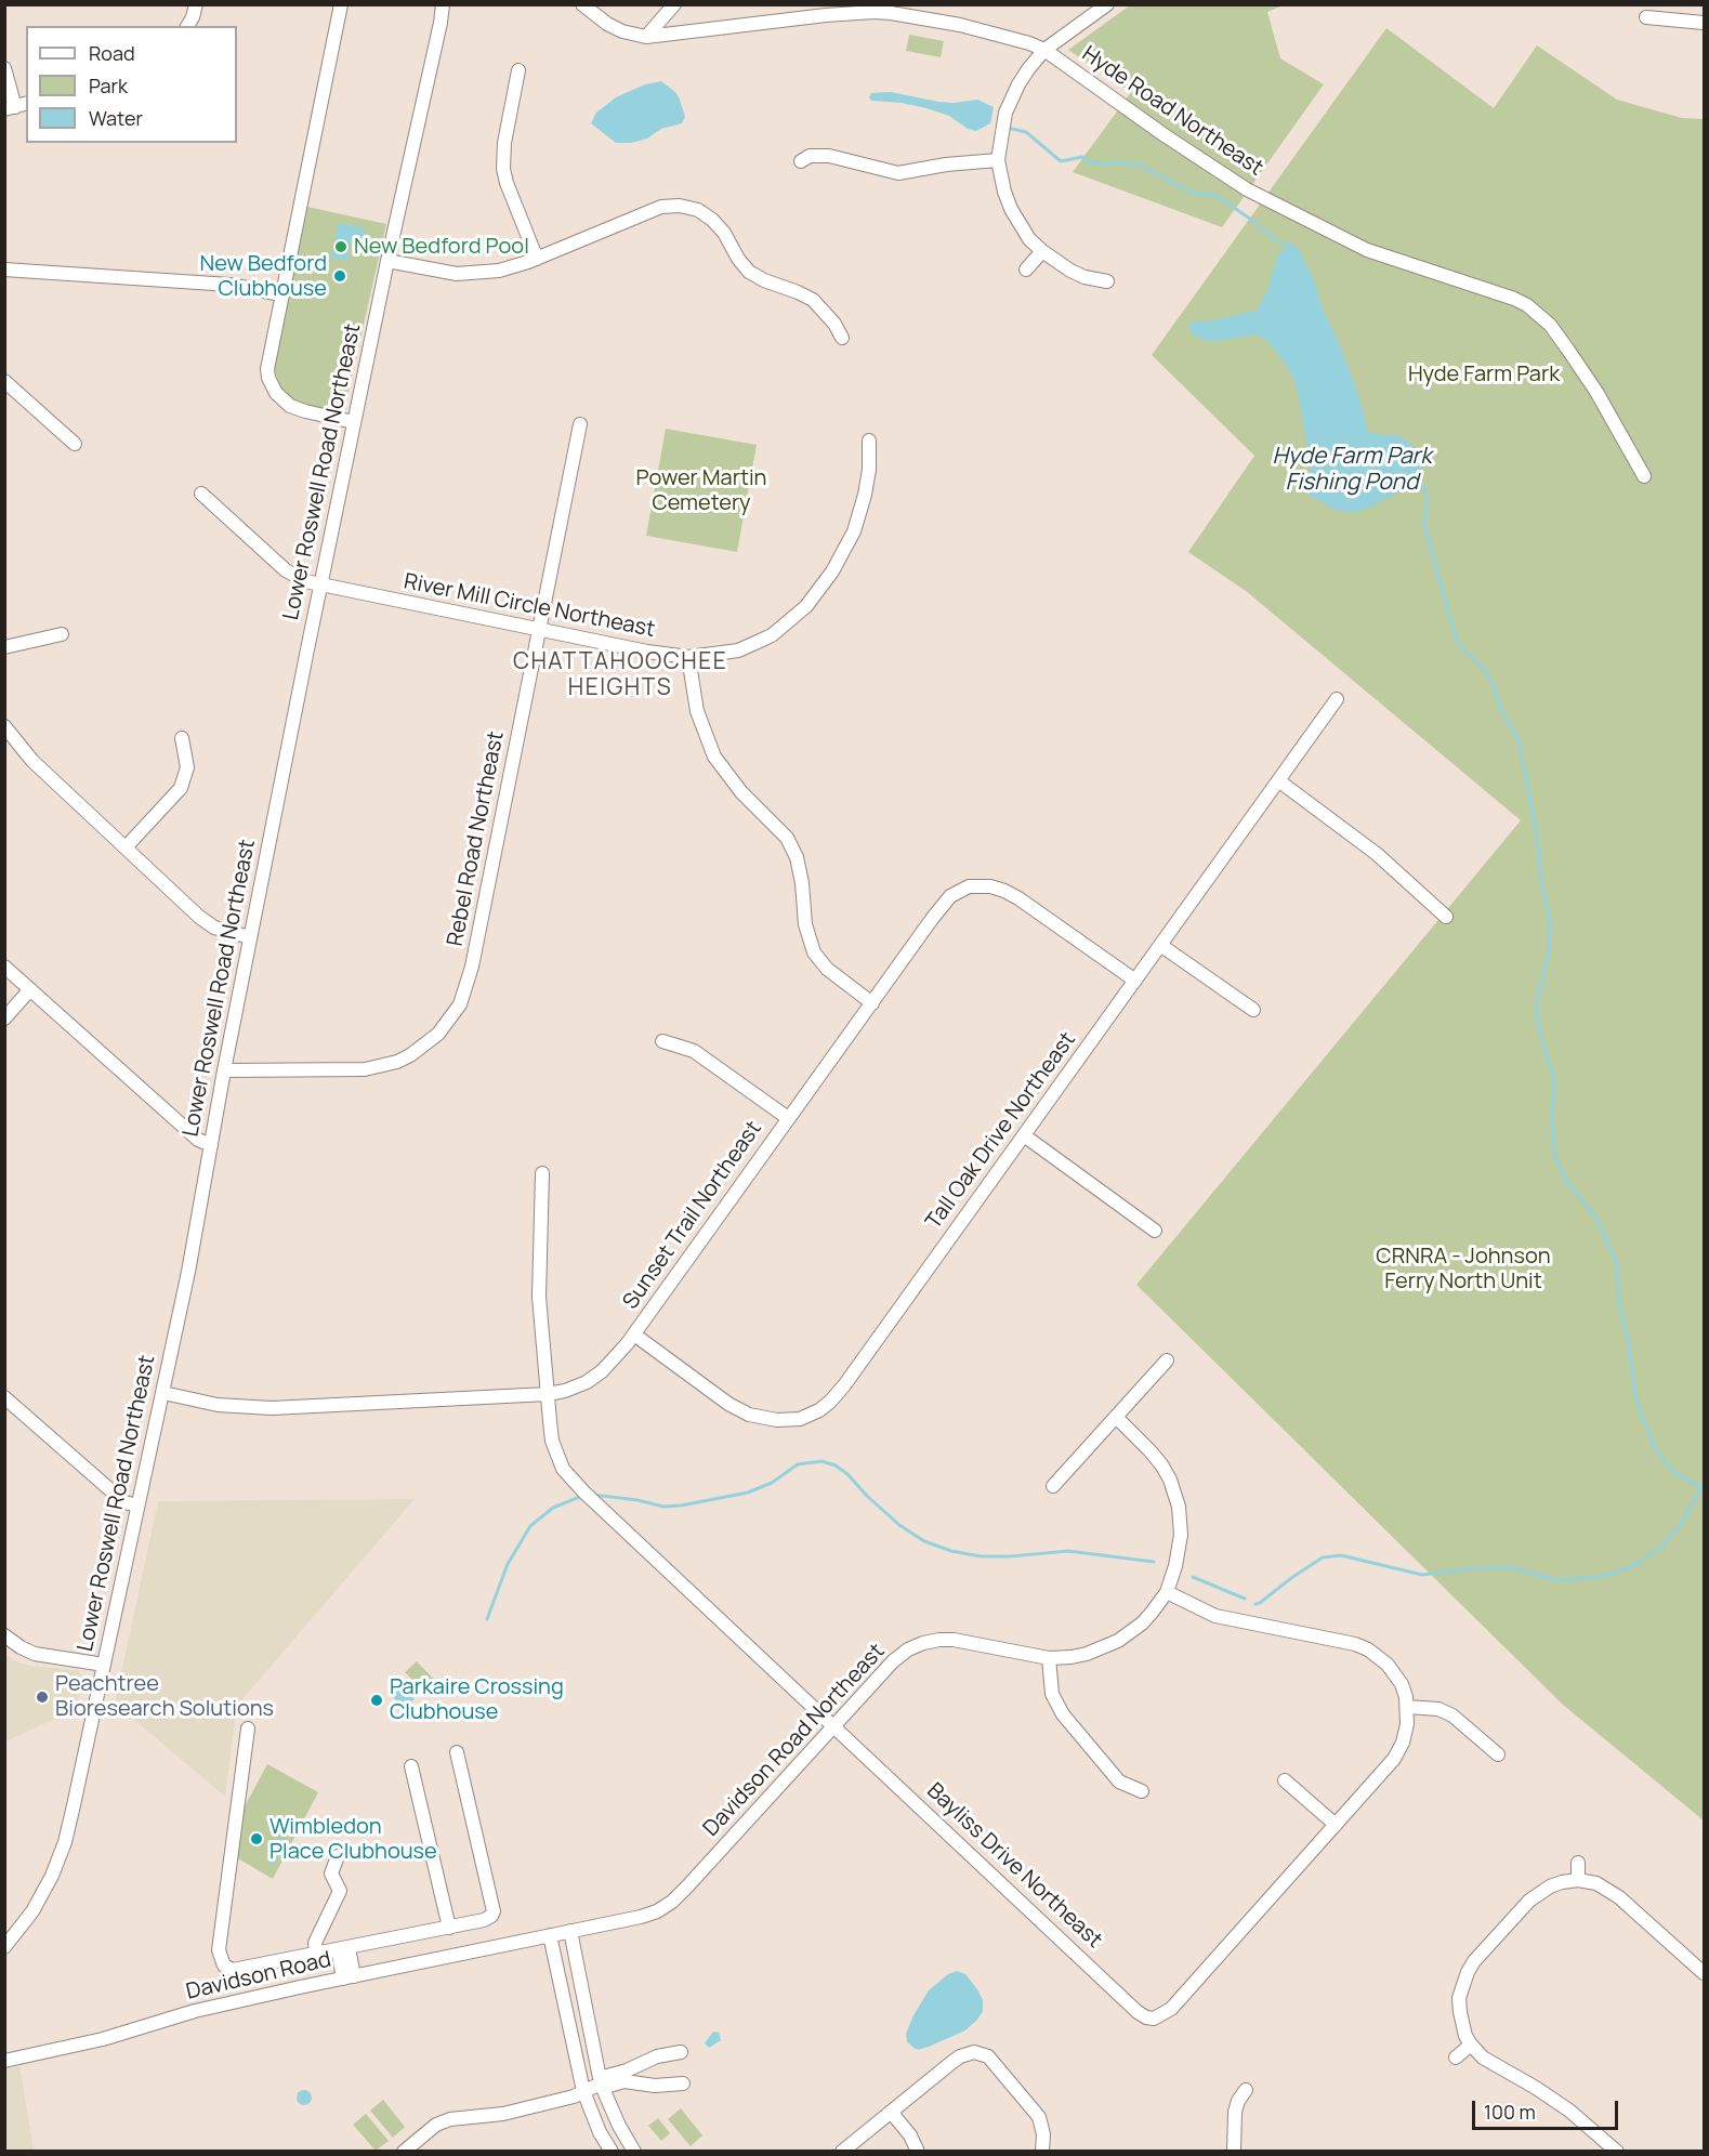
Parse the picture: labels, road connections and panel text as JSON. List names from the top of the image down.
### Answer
{
  "streets": {
    "street": [
      "Hyde Road Northeast",
      "Lower Roswell Road Northeast",
      "River Mill Circle Northeast",
      "Rebel Road Northeast",
      "Tall Oak Drive Northeast",
      "Sunset Trail Northeast",
      "Davidson Road Northeast",
      "Bayliss Drive Northeast",
      "Davidson Road"
    ]
  },
  "crossings": [
    ["Lower Roswell Road Northeast", "River Mill Circle Northeast"],
    ["Lower Roswell Road Northeast", "Rebel Road Northeast"],
    ["Lower Roswell Road Northeast", "Sunset Trail Northeast"],
    ["River Mill Circle Northeast", "Rebel Road Northeast"],
    ["Tall Oak Drive Northeast", "Sunset Trail Northeast"],
    ["Sunset Trail Northeast", "Bayliss Drive Northeast"],
    ["Davidson Road Northeast", "Bayliss Drive Northeast"],
    ["Davidson Road Northeast", "Davidson Road"]
  ],
  "districts": ["CHATTAHOOCHEE HEIGHTS"],
  "water": ["Hyde Farm Park Fishing Pond"],
  "parks": ["Hyde Farm Park", "Power Martin Cemetery", "CRNRA - Johnson Ferry North Unit"],
  "places": [
    "New Bedford Pool",
    "New Bedford Clubhouse",
    "Peachtree Bioresearch Solutions",
    "Parkaire Crossing Clubhouse",
    "Wimbledon Place Clubhouse"
  ],
  "legend": ["Road", "Park", "Water"],
  "scale_bar": "100 m"
}
